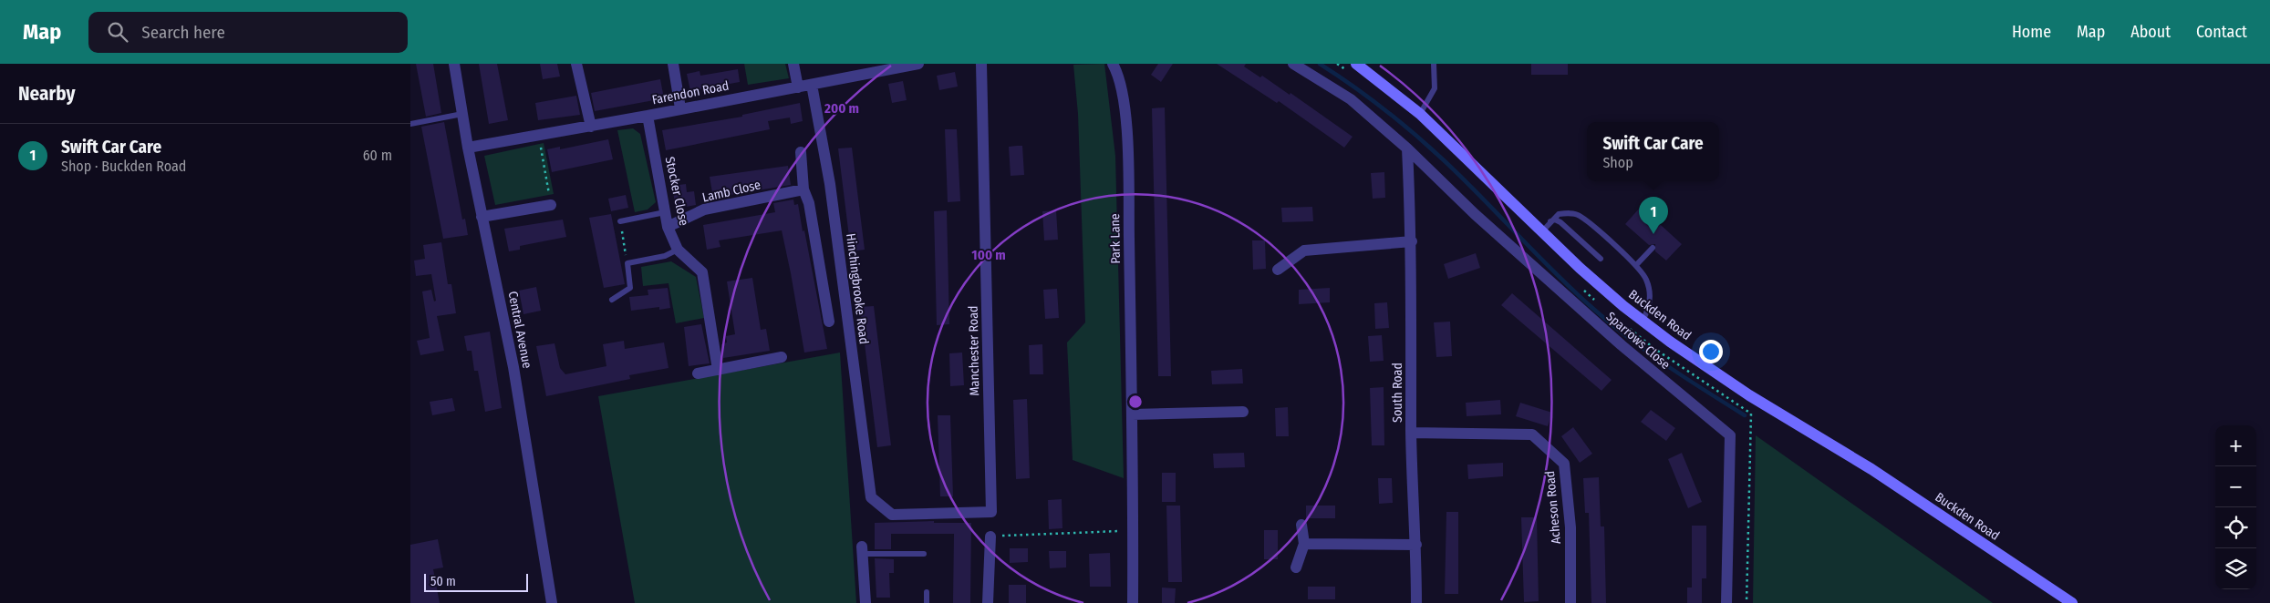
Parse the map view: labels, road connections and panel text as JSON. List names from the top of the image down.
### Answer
{
  "streets": {
    "main road": ["Buckden Road"],
    "street": [
      "Farendon Road",
      "Stocker Close",
      "Lamb Close",
      "Park Lane",
      "Hinchingbrooke Road",
      "Central Avenue",
      "Sparrows Close",
      "Manchester Road",
      "South Road",
      "Acheson Road"
    ]
  },
  "crossings": [
    ["Farendon Road", "Stocker Close"],
    ["Farendon Road", "Hinchingbrooke Road"],
    ["Farendon Road", "Central Avenue"],
    ["Stocker Close", "Lamb Close"],
    ["Hinchingbrooke Road", "Manchester Road"],
    ["Sparrows Close", "South Road"],
    ["South Road", "Acheson Road"]
  ],
  "scale_bar": "50 m",
  "page": {
    "header": "Map",
    "search": "Search here",
    "nav": [
      "Home",
      "Map",
      "About",
      "Contact"
    ],
    "heading": "Nearby",
    "popup": ["Swift Car Care", "Shop"],
    "list": [
      {
        "mark": "1",
        "name": "Swift Car Care",
        "note": "Shop · Buckden Road",
        "value": "60 m"
      }
    ],
    "pins": "1",
    "map_buttons": ["+", "−"],
    "scale": "50 m"
  },
  "rings": ["200 m", "100 m"]
}
